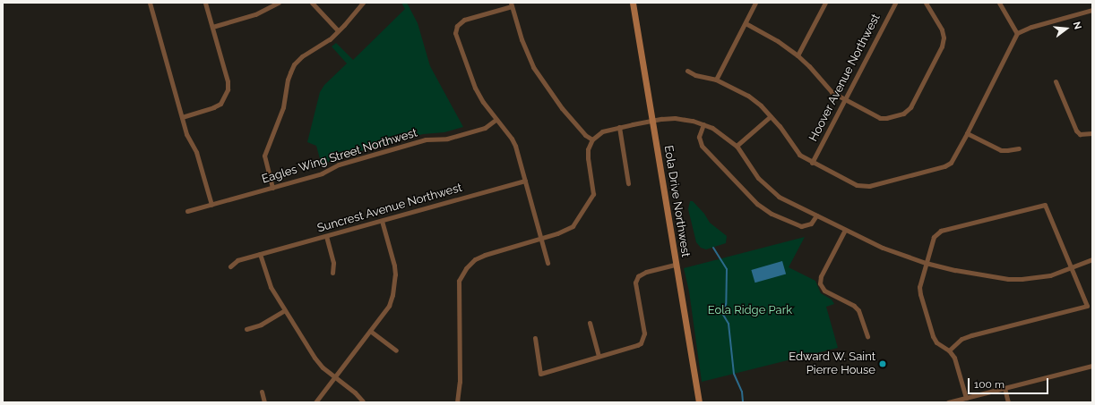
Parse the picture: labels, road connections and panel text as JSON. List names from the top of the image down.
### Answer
{
  "streets": {
    "main road": ["Eola Drive Northwest"],
    "street": ["Hoover Avenue Northwest", "Eagles Wing Street Northwest", "Suncrest Avenue Northwest"]
  },
  "parks": ["Eola Ridge Park"],
  "places": ["Edward W. Saint Pierre House"],
  "scale_bar": "100 m",
  "north": "right"
}
